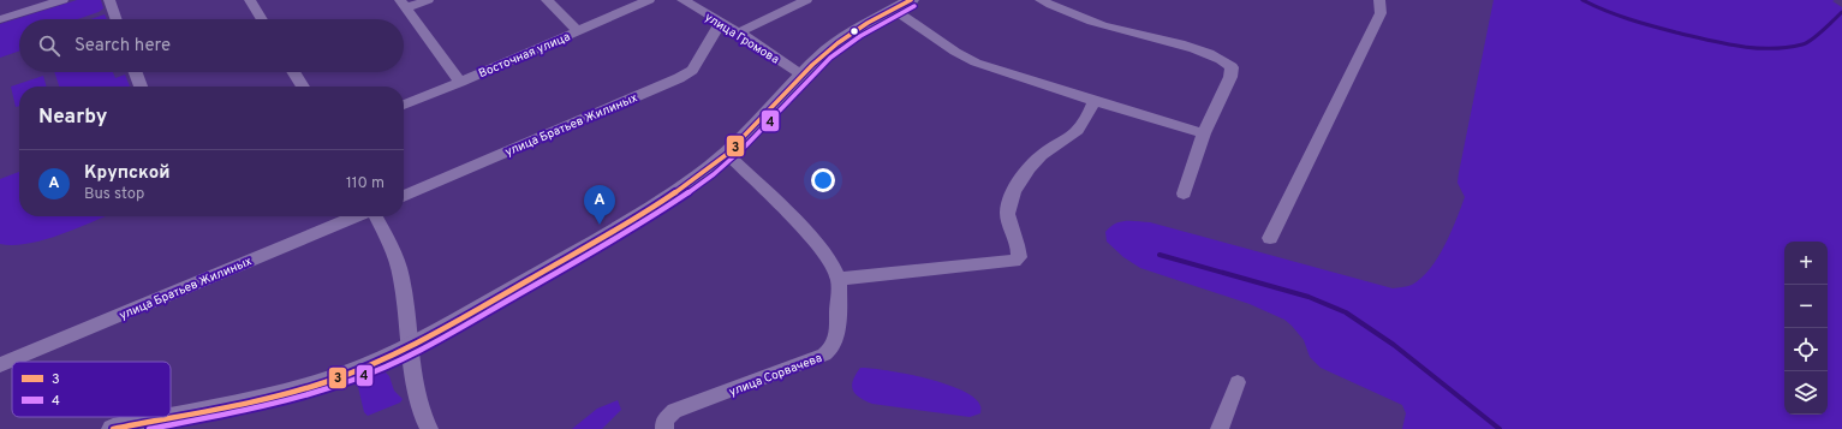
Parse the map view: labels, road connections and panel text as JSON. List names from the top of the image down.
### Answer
{
  "streets": {
    "street": [
      "улица Громова",
      "Восточная улица",
      "улица Братьев Жилиных",
      "улица Сорвачева"
    ]
  },
  "crossings": [
    ["улица Громова", "улица Братьев Жилиных"]
  ],
  "lines": ["transit line 3", "transit line 4"],
  "legend": ["3", "4"],
  "page": {
    "search": "Search here",
    "heading": "Nearby",
    "list": [
      {
        "mark": "A",
        "name": "Крупской",
        "note": "Bus stop",
        "value": "110 m"
      }
    ],
    "pins": "A",
    "map_buttons": ["+", "−"]
  }
}
